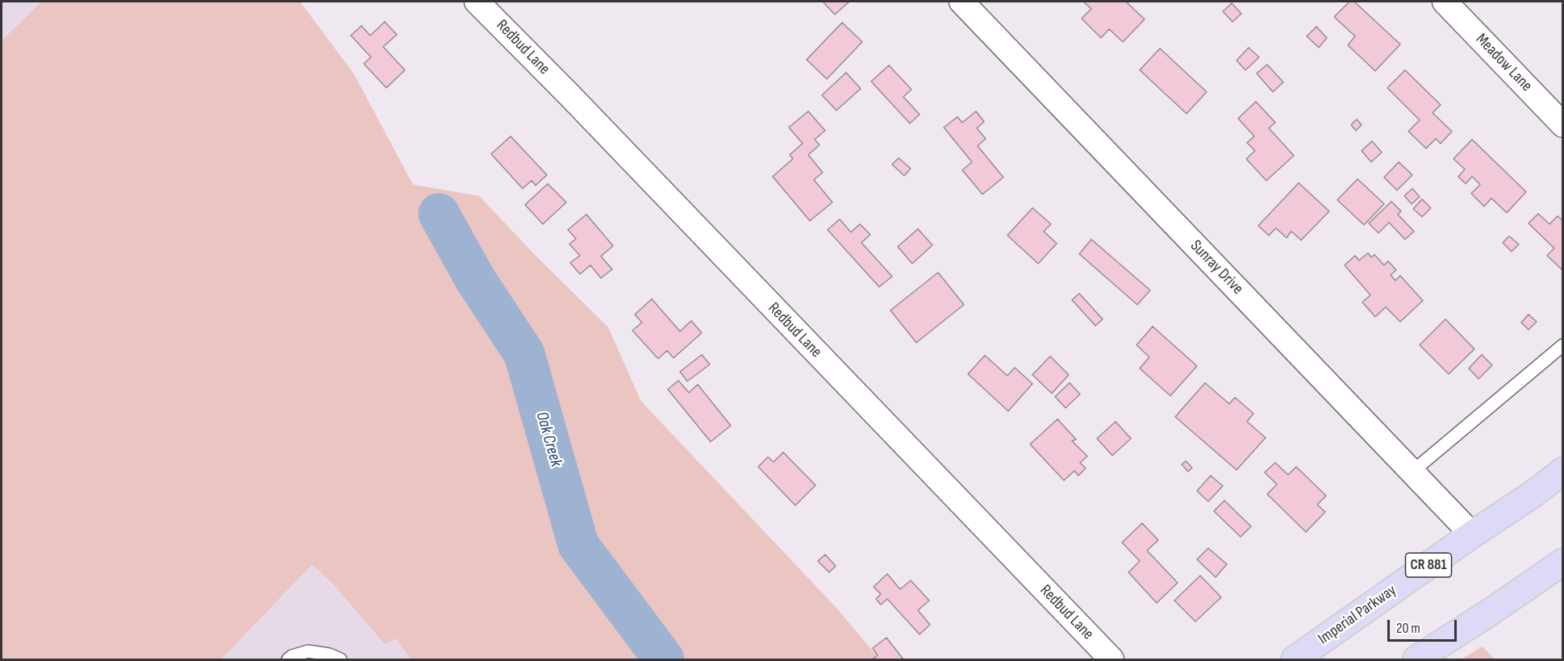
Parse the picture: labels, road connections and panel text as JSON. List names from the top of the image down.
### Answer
{
  "streets": {
    "main road": ["CR 881", "Imperial Parkway"],
    "street": ["Redbud Lane", "Meadow Lane", "Sunray Drive"]
  },
  "crossings": [
    ["Sunray Drive", "Imperial Parkway"]
  ],
  "water": ["Oak Creek"],
  "scale_bar": "20 m"
}
